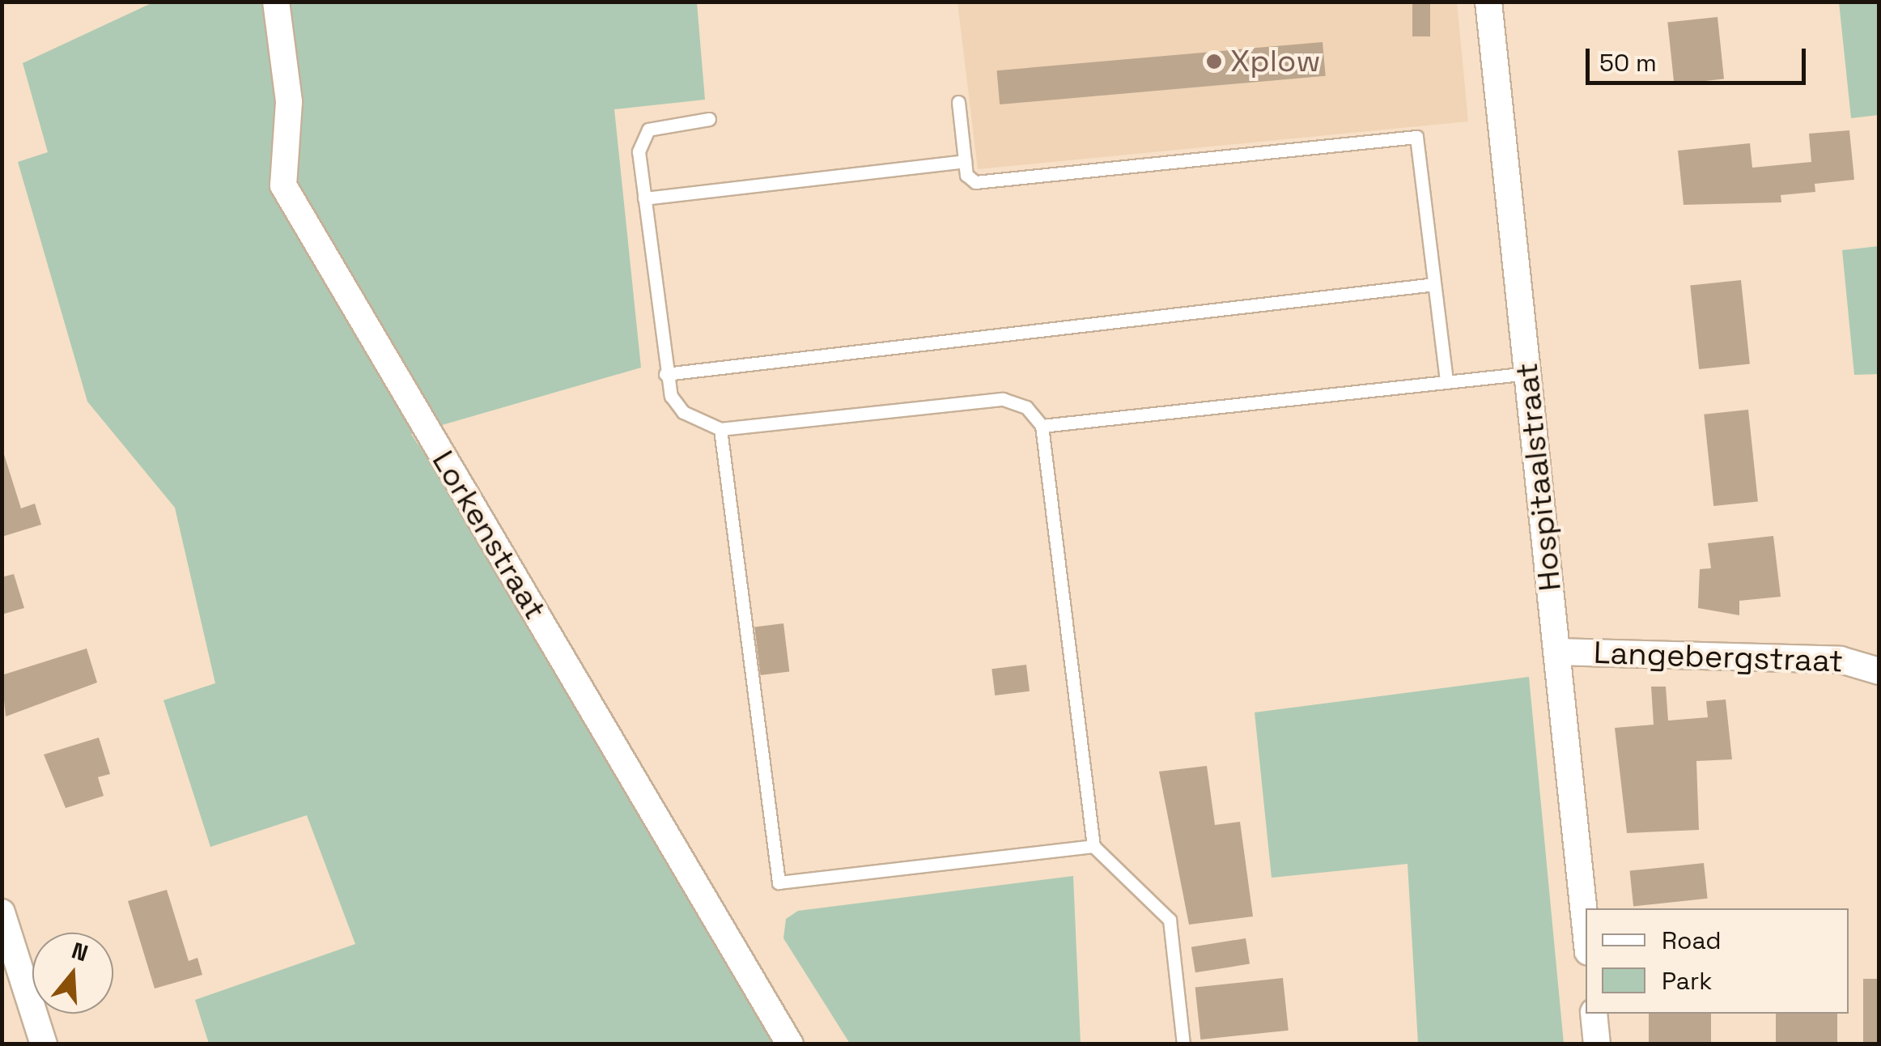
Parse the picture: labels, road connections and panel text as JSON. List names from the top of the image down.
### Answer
{
  "streets": {
    "street": ["Hospitaalstraat", "Lorkenstraat", "Langebergstraat"]
  },
  "crossings": [
    ["Hospitaalstraat", "Langebergstraat"]
  ],
  "places": ["Xplow"],
  "legend": ["Road", "Park"],
  "scale_bar": "50 m",
  "north": "top"
}
